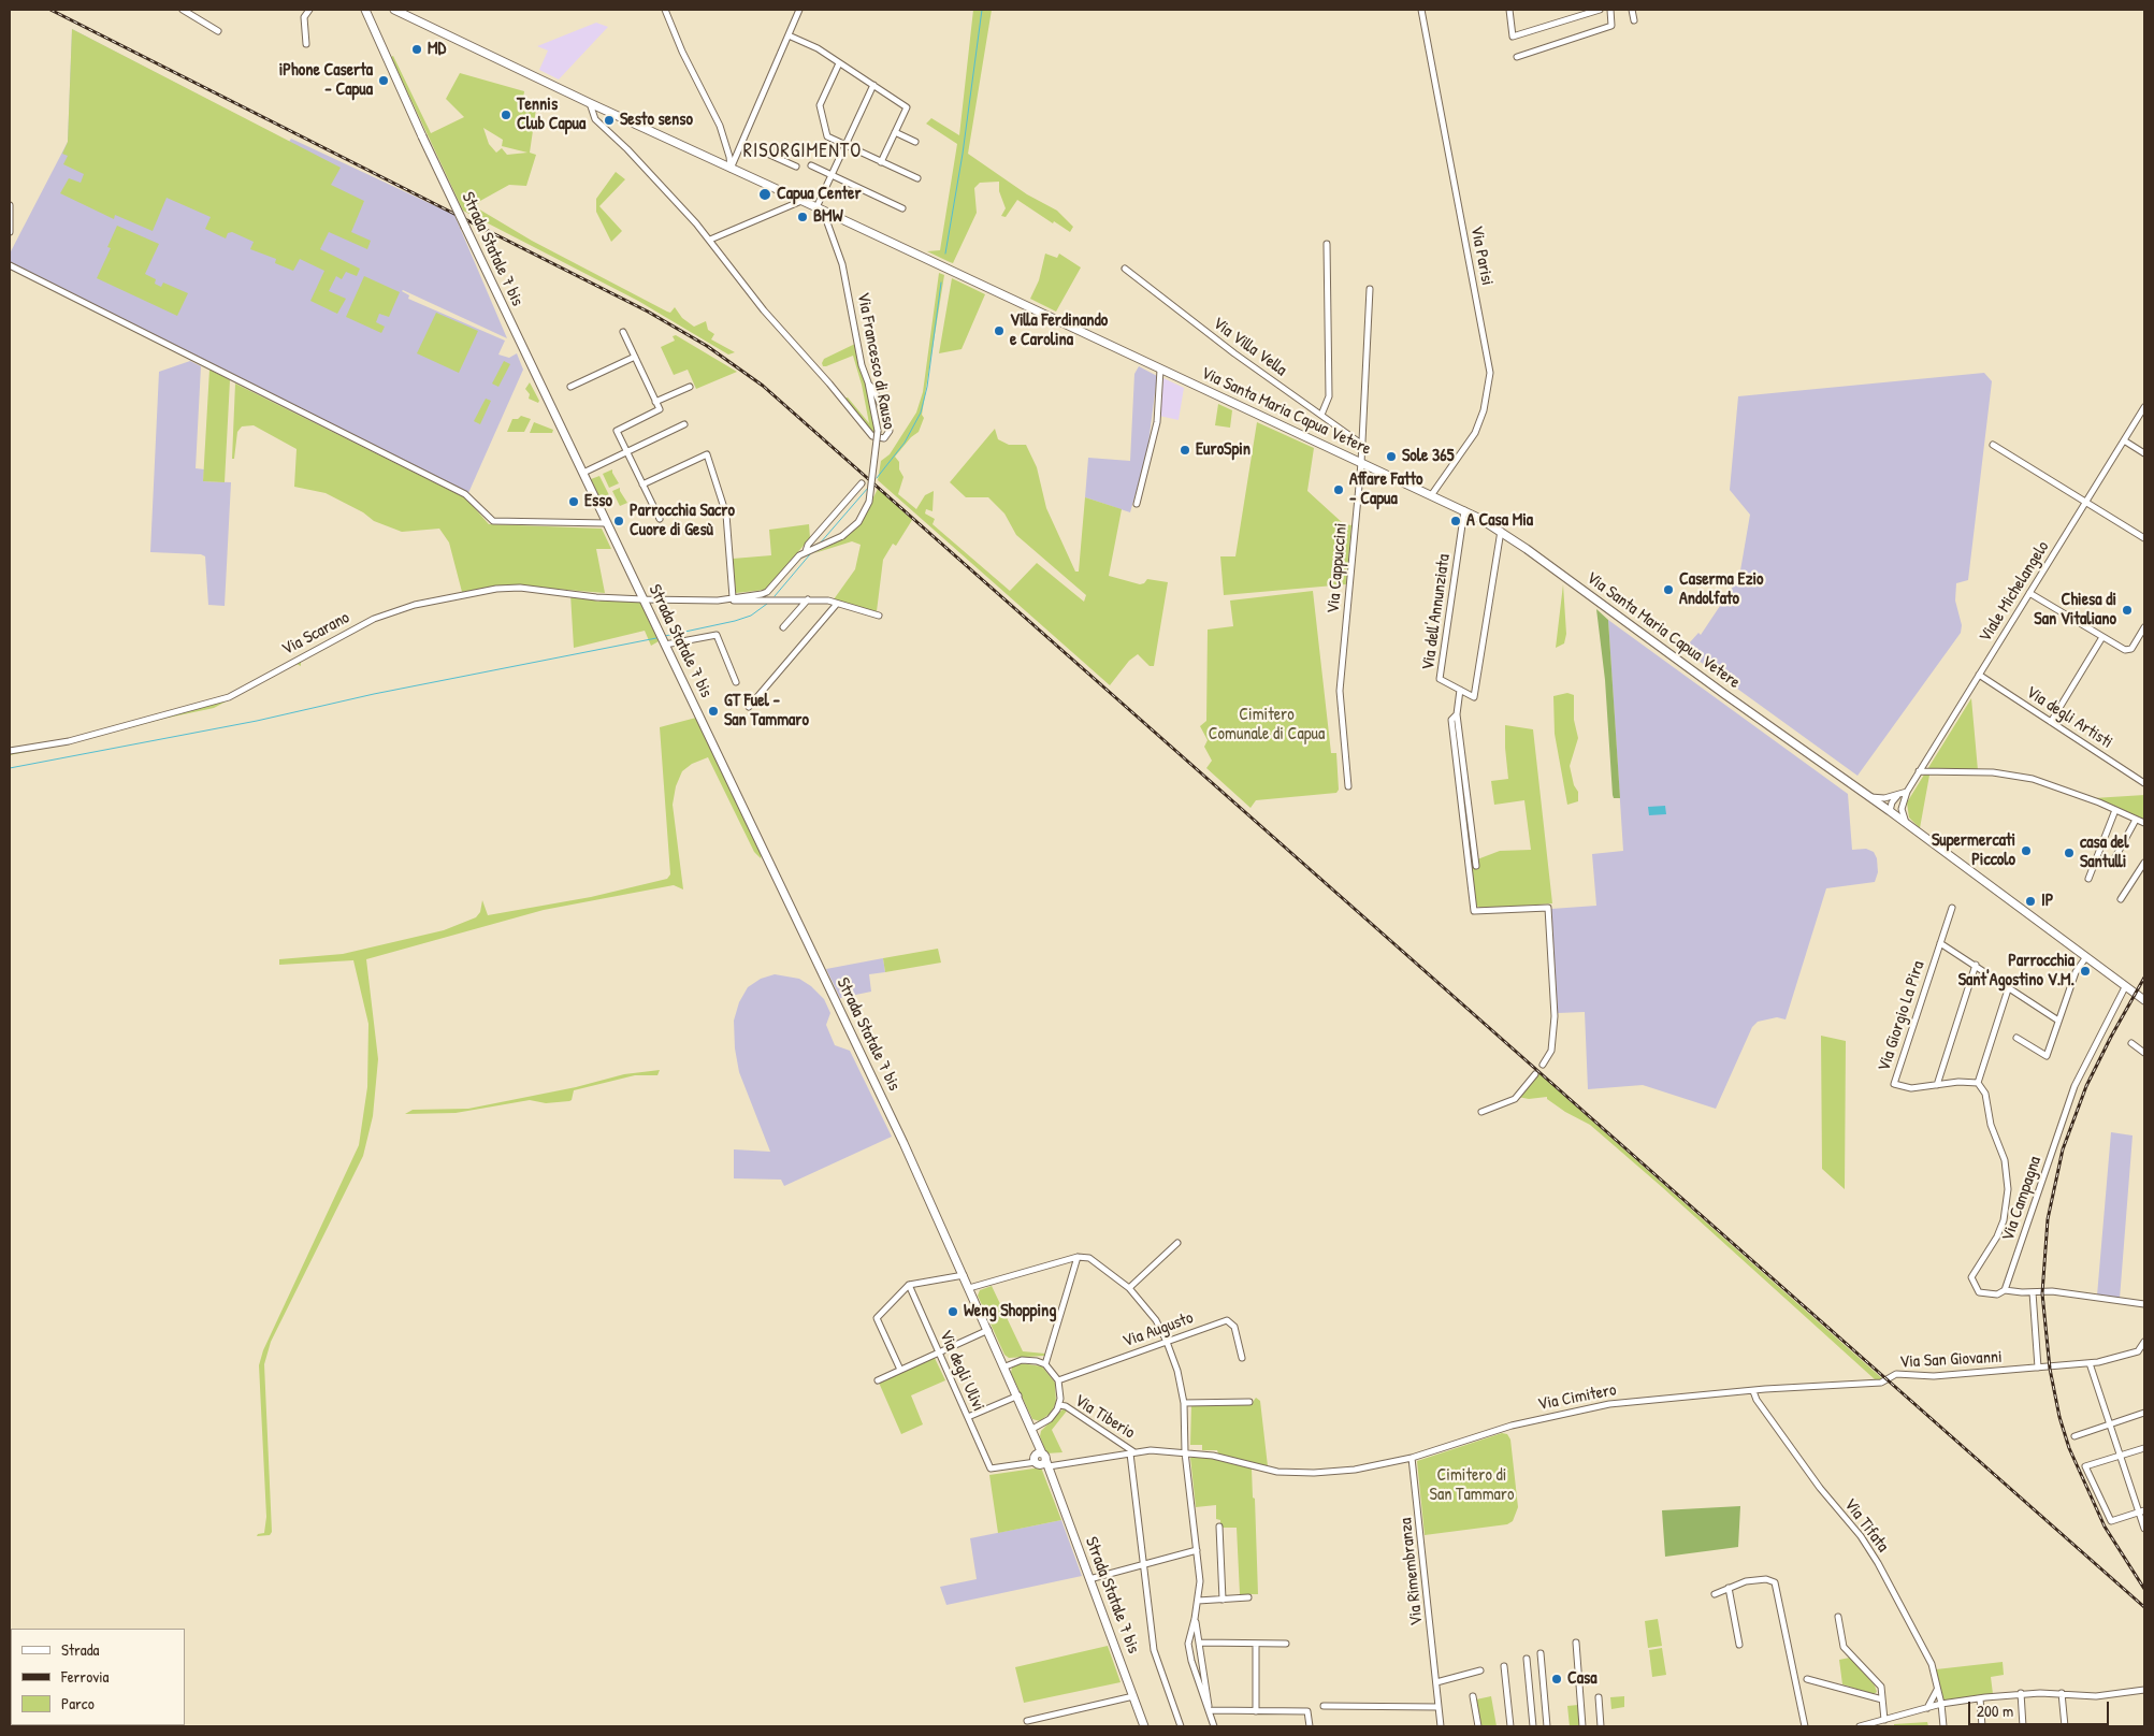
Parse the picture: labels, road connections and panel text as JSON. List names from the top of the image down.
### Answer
{
  "streets": {
    "main road": ["Strada Statale 7 bis", "Via Santa Maria Capua Vetere"],
    "street": [
      "Via Parisi",
      "Via Villa Vella",
      "Via Francesco di Rauso",
      "Via Cappuccini",
      "Viale Michelangelo",
      "Via dell'Annunziata",
      "Via Scarano",
      "Via degli Artisti",
      "Via Giorgio La Pira",
      "Via Campagna",
      "Via Augusto",
      "Via San Giovanni",
      "Via degli Ulivi",
      "Via Cimitero",
      "Via Tiberio",
      "Via Tifata",
      "Via Rimembranza"
    ]
  },
  "crossings": [
    ["Strada Statale 7 bis", "Via Scarano"],
    ["Strada Statale 7 bis", "Via degli Ulivi"],
    ["Strada Statale 7 bis", "Via Cimitero"],
    ["Via Parisi", "Via Santa Maria Capua Vetere"],
    ["Via Villa Vella", "Via Cappuccini"],
    ["Via Francesco di Rauso", "Via Santa Maria Capua Vetere"],
    ["Via Santa Maria Capua Vetere", "Via Cappuccini"],
    ["Via Santa Maria Capua Vetere", "Via dell'Annunziata"],
    ["Via Santa Maria Capua Vetere", "Via Campagna"],
    ["Viale Michelangelo", "Via degli Artisti"],
    ["Via San Giovanni", "Via Cimitero"],
    ["Via San Giovanni", "Via Tifata"],
    ["Via degli Ulivi", "Via Cimitero"],
    ["Via Cimitero", "Via Tiberio"],
    ["Via Cimitero", "Via Tifata"],
    ["Via Cimitero", "Via Rimembranza"]
  ],
  "districts": ["RISORGIMENTO"],
  "parks": ["Cimitero Comunale di Capua", "Cimitero di San Tammaro"],
  "places": [
    "MD",
    "iPhone Caserta - Capua",
    "Tennis Club Capua",
    "Sesto senso",
    "Capua Center",
    "BMW",
    "Villa Ferdinando e Carolina",
    "EuroSpin",
    "Sole 365",
    "Affare Fatto - Capua",
    "Esso",
    "Parrocchia Sacro Cuore di Gesù",
    "A Casa Mia",
    "Caserma Ezio Andolfato",
    "Chiesa di San Vitaliano",
    "GT Fuel - San Tammaro",
    "Supermercati Piccolo",
    "casa del Santulli",
    "IP",
    "Parrocchia Sant'Agostino V.M.",
    "Weng Shopping",
    "Casa"
  ],
  "legend": ["Strada", "Ferrovia", "Parco"],
  "scale_bar": "200 m"
}
